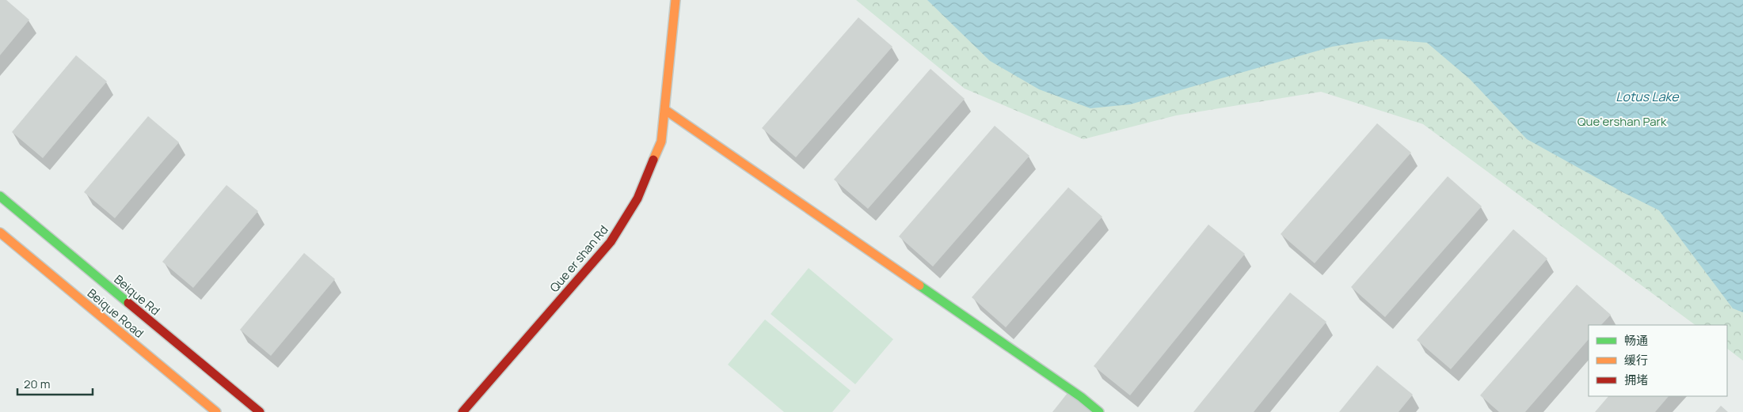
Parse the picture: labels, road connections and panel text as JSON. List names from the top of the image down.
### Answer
{
  "streets": {
    "street": ["Que er shan Rd", "Beique Rd", "Beique Road"]
  },
  "water": ["Lotus Lake"],
  "parks": ["Que‘ershan Park"],
  "legend": ["畅通", "缓行", "拥堵"],
  "scale_bar": "20 m"
}
